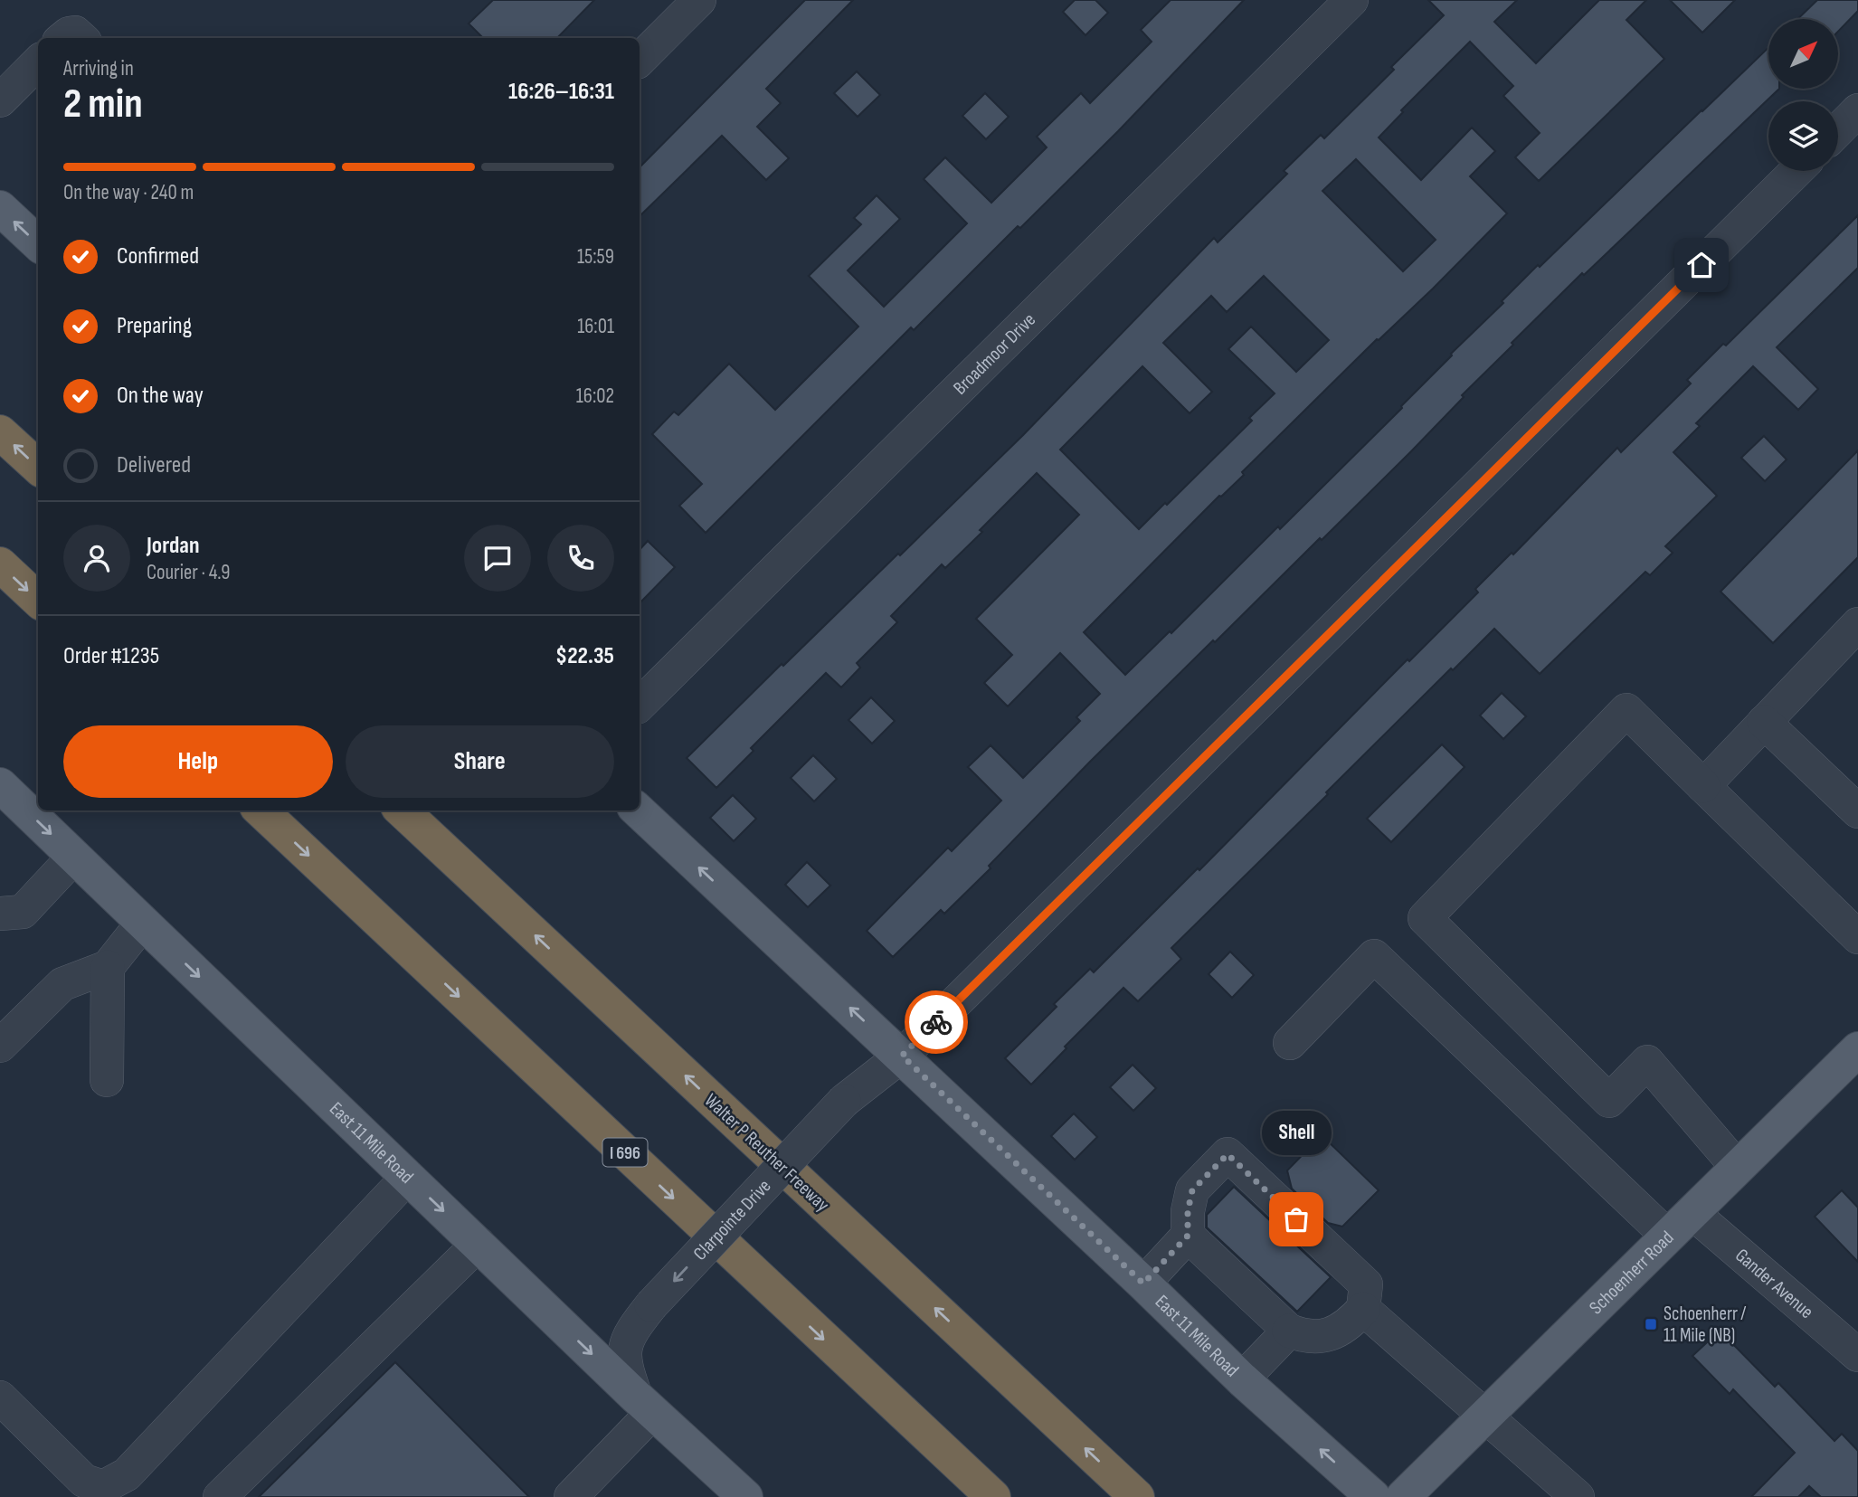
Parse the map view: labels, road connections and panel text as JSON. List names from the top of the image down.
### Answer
{
  "streets": {
    "highway": ["I 696", "Walter P Reuther Freeway"],
    "main road": ["East 11 Mile Road", "Schoenherr Road"],
    "street": ["Broadmoor Drive", "Clarpointe Drive", "Gander Avenue"]
  },
  "crossings": [
    ["East 11 Mile Road", "Clarpointe Drive"],
    ["Schoenherr Road", "Gander Avenue"]
  ],
  "places": {
    "other": ["Shell"],
    "transit": ["Schoenherr / 11 Mile (NB)"]
  },
  "north": "top right",
  "page": {
    "heading": ["2 min", "Arriving in", "16:26–16:31"],
    "panel": [
      "Jordan",
      "Courier · 4.9",
      "Order #1235",
      "$22.35"
    ],
    "bar": "On the way · 240 m",
    "list": [
      ["Confirmed", "15:59"],
      ["Preparing", "16:01"],
      ["On the way", "16:02"],
      "Delivered"
    ],
    "buttons": ["Help", "Share"],
    "bubble": "Shell"
  }
}
